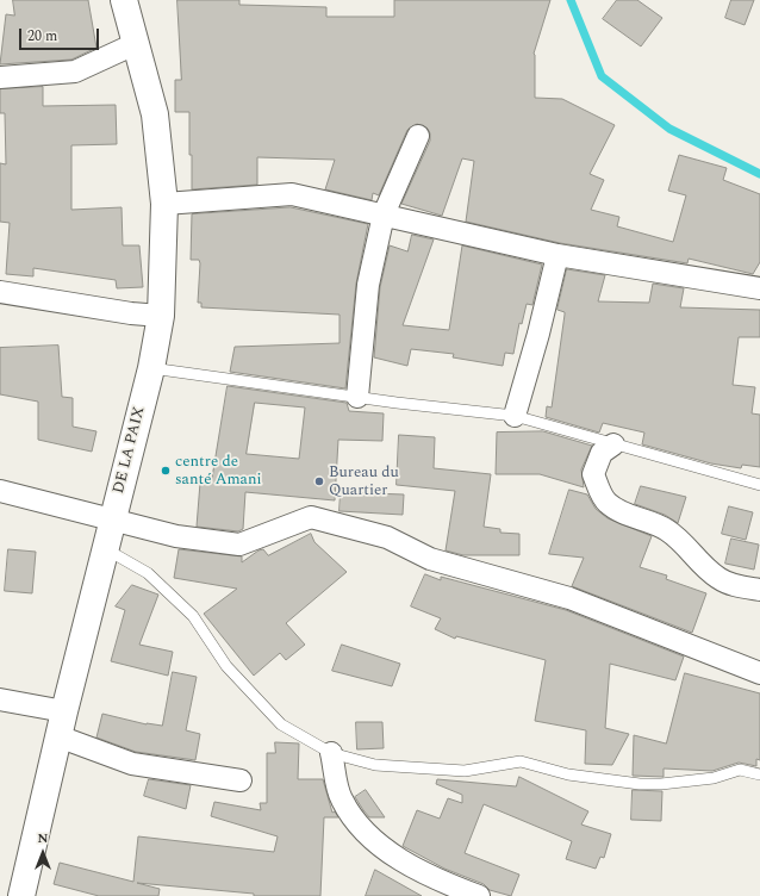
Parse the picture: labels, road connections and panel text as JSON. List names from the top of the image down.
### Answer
{
  "streets": {
    "street": ["DE LA PAIX"]
  },
  "places": ["centre de santé Amani", "Bureau du Quartier"],
  "scale_bar": "20 m",
  "north": "top"
}
